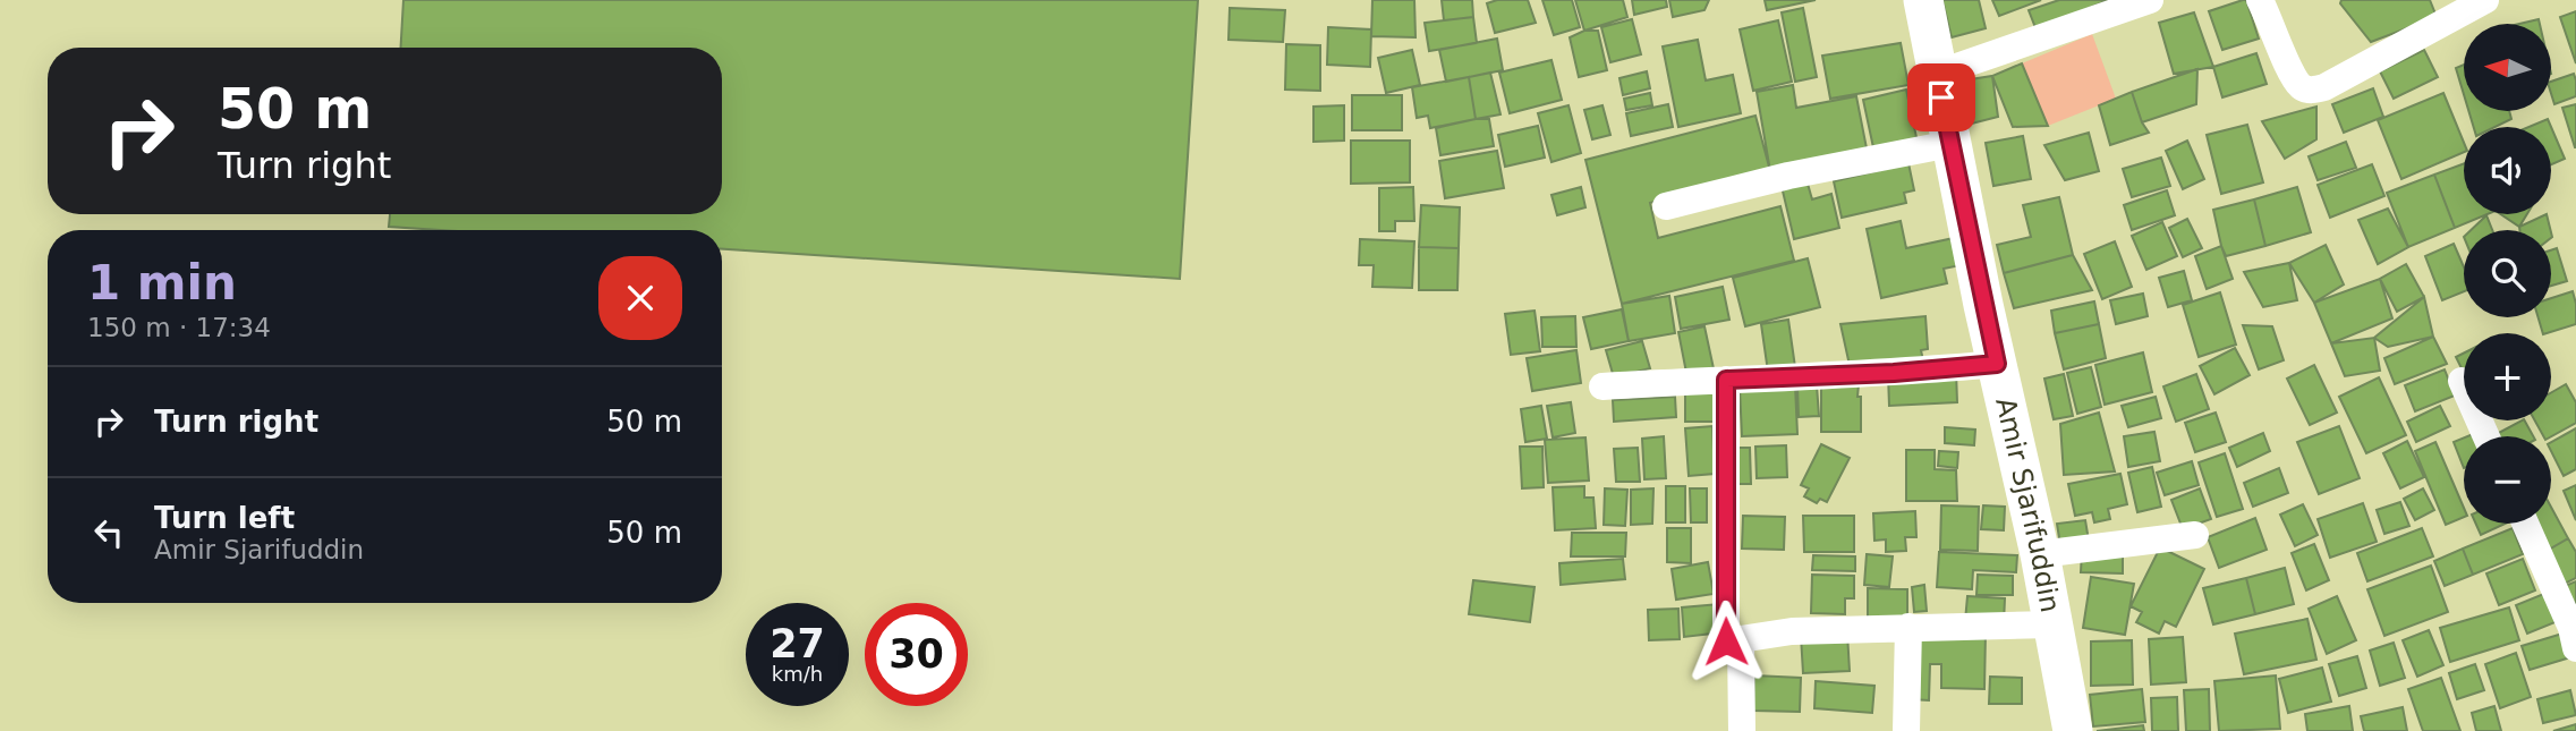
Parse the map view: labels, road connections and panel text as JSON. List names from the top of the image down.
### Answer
{
  "streets": {
    "main road": ["Amir Sjarifuddin"]
  },
  "north": "left",
  "page": {
    "map_buttons": ["+", "−"],
    "turn": ["50 m", "Turn right"],
    "heading": ["1 min", "150 m · 17:34"],
    "list": [
      {
        "name": "Turn right",
        "value": "50 m"
      },
      {
        "name": "Turn left",
        "note": "Amir Sjarifuddin",
        "value": "50 m"
      }
    ],
    "speed": "27 km/h",
    "limit": "30"
  }
}
